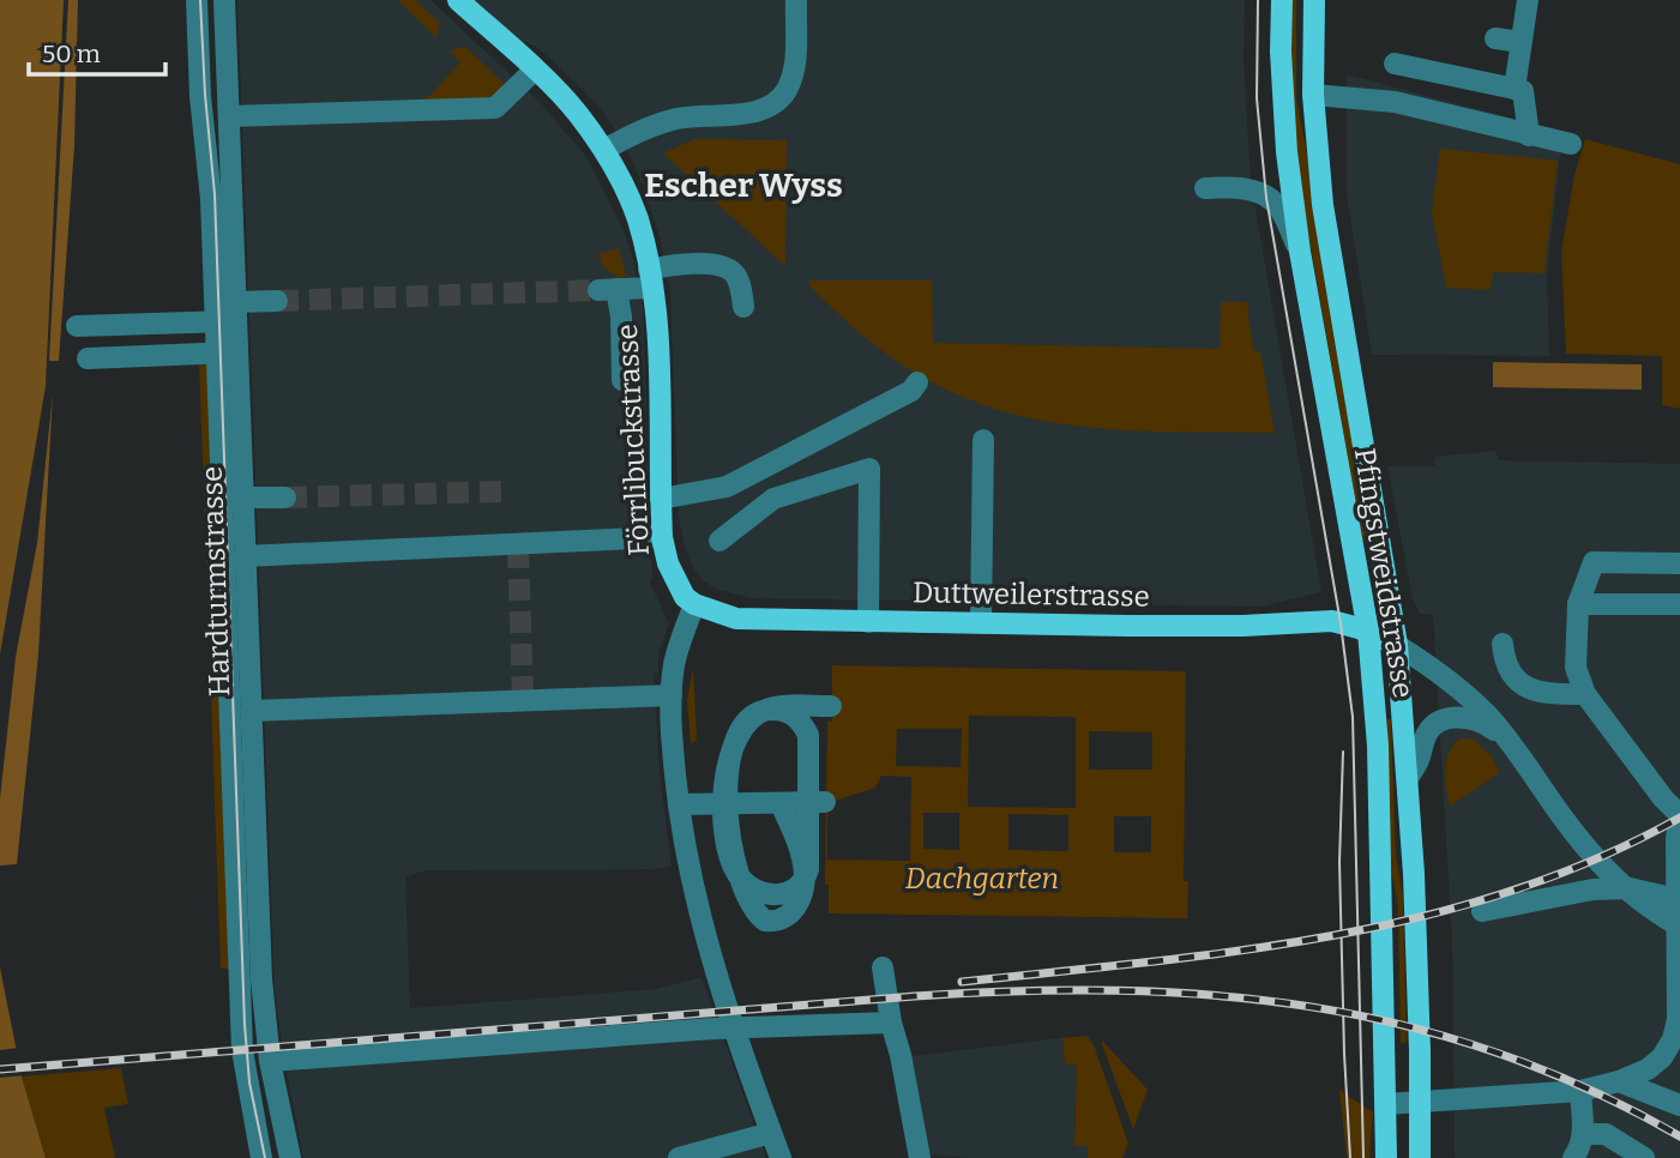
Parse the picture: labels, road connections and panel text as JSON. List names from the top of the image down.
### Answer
{
  "streets": {
    "main road": ["Förrlibuckstrasse", "Pfingstweidstrasse", "Duttweilerstrasse"],
    "street": ["Hardturmstrasse"]
  },
  "crossings": [
    ["Förrlibuckstrasse", "Duttweilerstrasse"],
    ["Pfingstweidstrasse", "Duttweilerstrasse"]
  ],
  "districts": ["Escher Wyss"],
  "parks": ["Dachgarten"],
  "scale_bar": "50 m"
}
